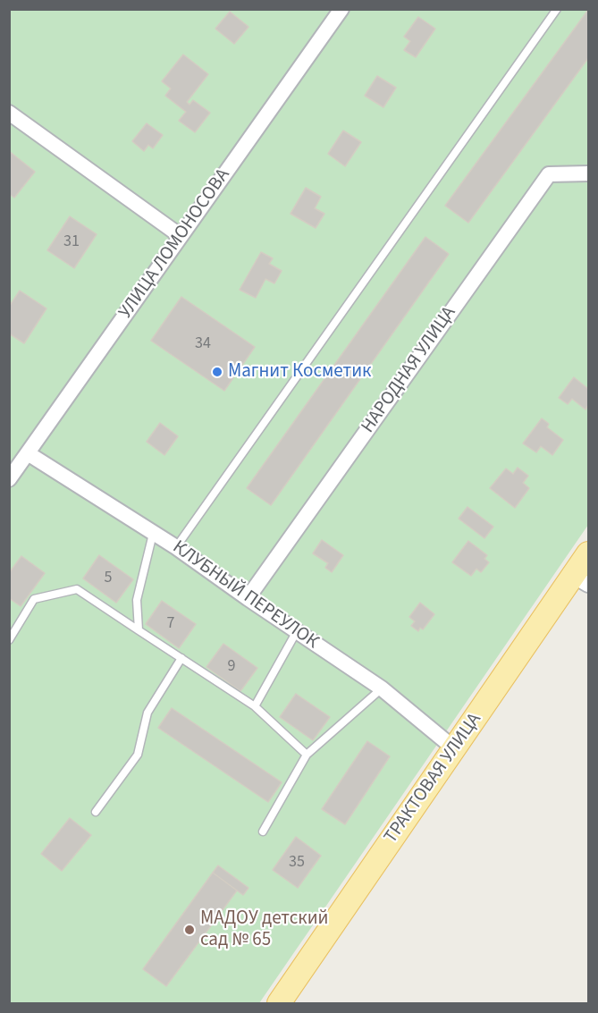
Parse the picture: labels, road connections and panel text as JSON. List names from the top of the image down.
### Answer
{
  "streets": {
    "main road": ["ТРАКТОВАЯ УЛИЦА"],
    "street": ["УЛИЦА ЛОМОНОСОВА", "НАРОДНАЯ УЛИЦА", "КЛУБНЫЙ ПЕРЕУЛОК"]
  },
  "crossings": [
    ["УЛИЦА ЛОМОНОСОВА", "КЛУБНЫЙ ПЕРЕУЛОК"],
    ["НАРОДНАЯ УЛИЦА", "КЛУБНЫЙ ПЕРЕУЛОК"],
    ["КЛУБНЫЙ ПЕРЕУЛОК", "ТРАКТОВАЯ УЛИЦА"]
  ],
  "places": ["Магнит Косметик", "МАДОУ детский сад № 65"],
  "house_numbers": [
    "31",
    "34",
    "5",
    "7",
    "9",
    "35"
  ]
}
